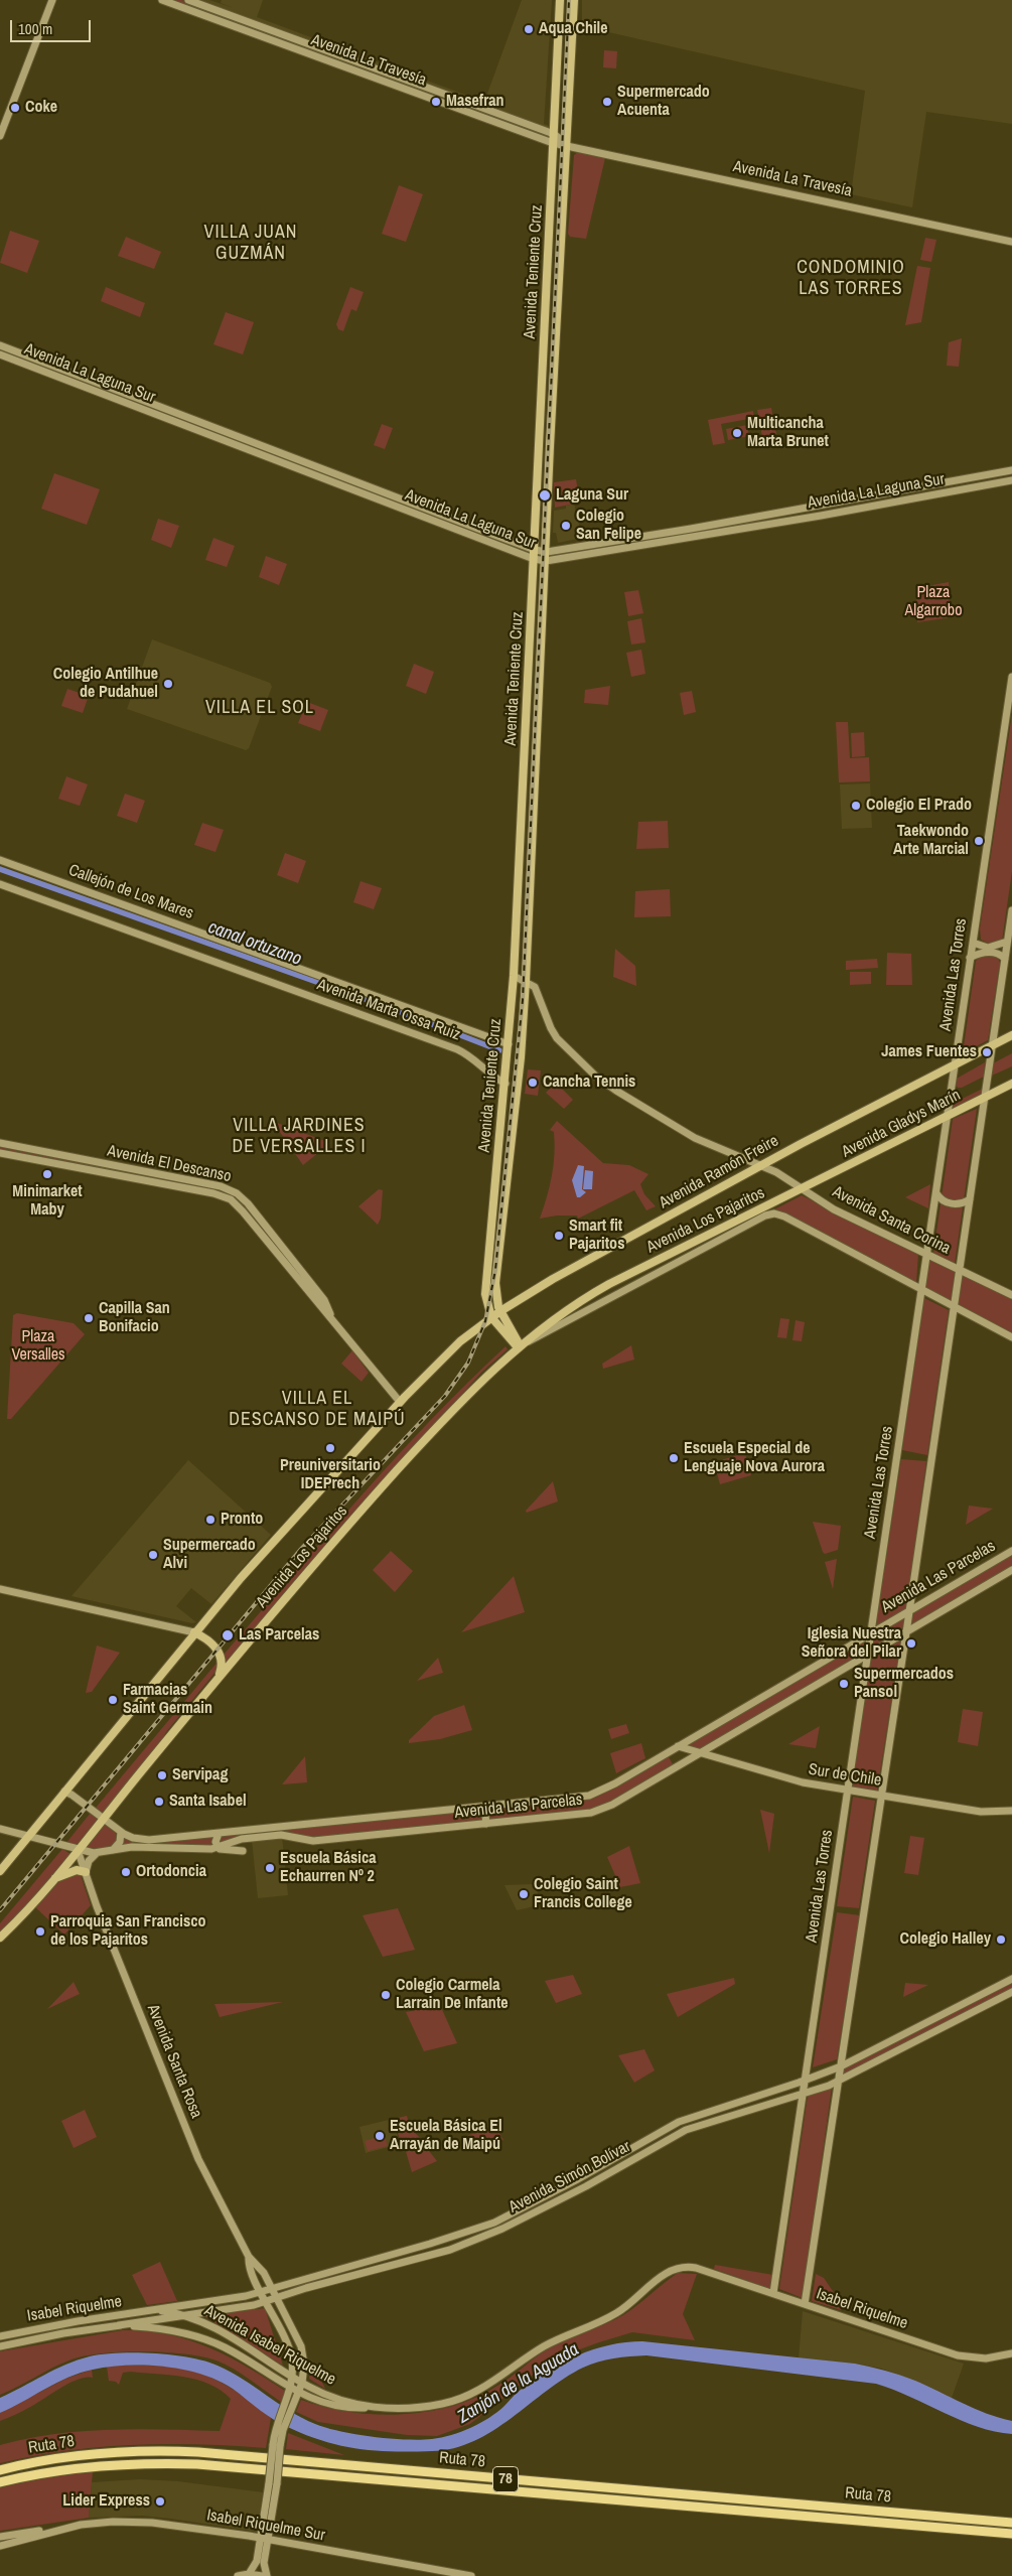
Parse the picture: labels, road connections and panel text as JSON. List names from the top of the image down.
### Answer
{
  "streets": {
    "highway": ["Ruta 78", "78"],
    "main road": [
      "Avenida Teniente Cruz",
      "Avenida Gladys Marín",
      "Avenida Ramón Freire",
      "Avenida Los Pajaritos"
    ],
    "street": [
      "Avenida La Travesía",
      "Avenida La Laguna Sur",
      "Callejón de Los Mares",
      "Avenida Las Torres",
      "Avenida Marta Ossa Ruiz",
      "Avenida El Descanso",
      "Avenida Santa Corina",
      "Avenida Las Parcelas",
      "Sur de Chile",
      "Avenida Santa Rosa",
      "Avenida Simón Bolívar",
      "Isabel Riquelme",
      "Avenida Isabel Riquelme",
      "Isabel Riquelme Sur"
    ]
  },
  "crossings": [
    ["Avenida La Travesía", "Avenida Teniente Cruz"],
    ["Avenida Teniente Cruz", "Avenida La Laguna Sur"],
    ["Avenida Teniente Cruz", "Callejón de Los Mares"],
    ["Avenida Teniente Cruz", "Avenida Marta Ossa Ruiz"],
    ["Avenida Teniente Cruz", "Avenida Ramón Freire"],
    ["Avenida Teniente Cruz", "Avenida Los Pajaritos"],
    ["Avenida Teniente Cruz", "Avenida Santa Corina"],
    ["Avenida Las Torres", "Avenida Gladys Marín"],
    ["Avenida Las Torres", "Avenida Ramón Freire"],
    ["Avenida Las Torres", "Avenida Los Pajaritos"],
    ["Avenida Las Torres", "Avenida Santa Corina"],
    ["Avenida Las Torres", "Avenida Las Parcelas"],
    ["Avenida Las Torres", "Sur de Chile"],
    ["Avenida Las Torres", "Avenida Simón Bolívar"],
    ["Avenida Las Torres", "Isabel Riquelme"],
    ["Avenida Gladys Marín", "Avenida Ramón Freire"],
    ["Avenida Gladys Marín", "Avenida Los Pajaritos"],
    ["Avenida Gladys Marín", "Avenida Santa Corina"],
    ["Avenida El Descanso", "Avenida Los Pajaritos"],
    ["Avenida Ramón Freire", "Avenida Los Pajaritos"],
    ["Avenida Ramón Freire", "Avenida Santa Corina"],
    ["Avenida Los Pajaritos", "Avenida Santa Corina"],
    ["Avenida Los Pajaritos", "Avenida Las Parcelas"],
    ["Avenida Los Pajaritos", "Avenida Santa Rosa"],
    ["Avenida Las Parcelas", "Sur de Chile"],
    ["Avenida Las Parcelas", "Avenida Santa Rosa"],
    ["Avenida Santa Rosa", "Avenida Simón Bolívar"],
    ["Avenida Santa Rosa", "Avenida Isabel Riquelme"],
    ["Avenida Santa Rosa", "Isabel Riquelme Sur"],
    ["Avenida Simón Bolívar", "Isabel Riquelme"],
    ["Avenida Simón Bolívar", "Avenida Isabel Riquelme"],
    ["Isabel Riquelme", "Avenida Isabel Riquelme"]
  ],
  "districts": [
    "VILLA JUAN GUZMÁN",
    "CONDOMINIO LAS TORRES",
    "VILLA EL SOL",
    "VILLA JARDINES DE VERSALLES I",
    "VILLA EL DESCANSO DE MAIPÚ"
  ],
  "water": ["canal ortuzano", "Zanjón de la Aguada"],
  "parks": ["Plaza Algarrobo", "Plaza Versalles"],
  "places": [
    "Aqua Chile",
    "Masefran",
    "Supermercado Acuenta",
    "Coke",
    "Multicancha Marta Brunet",
    "Laguna Sur",
    "Colegio San Felipe",
    "Colegio Antilhue de Pudahuel",
    "Colegio El Prado",
    "Taekwondo Arte Marcial",
    "James Fuentes",
    "Cancha Tennis",
    "Minimarket Maby",
    "Smart fit Pajaritos",
    "Capilla San Bonifacio",
    "Preuniversitario IDEPrech",
    "Escuela Especial de Lenguaje Nova Aurora",
    "Pronto",
    "Supermercado Alvi",
    "Las Parcelas",
    "Iglesia Nuestra Señora del Pilar",
    "Supermercados Pansol",
    "Farmacias Saint Germain",
    "Servipag",
    "Santa Isabel",
    "Escuela Básica Echaurren Nº 2",
    "Ortodoncia",
    "Colegio Saint Francis College",
    "Parroquia San Francisco de los Pajaritos",
    "Colegio Halley",
    "Colegio Carmela Larrain De Infante",
    "Escuela Básica El Arrayán de Maipú",
    "Lider Express"
  ],
  "scale_bar": "100 m"
}
